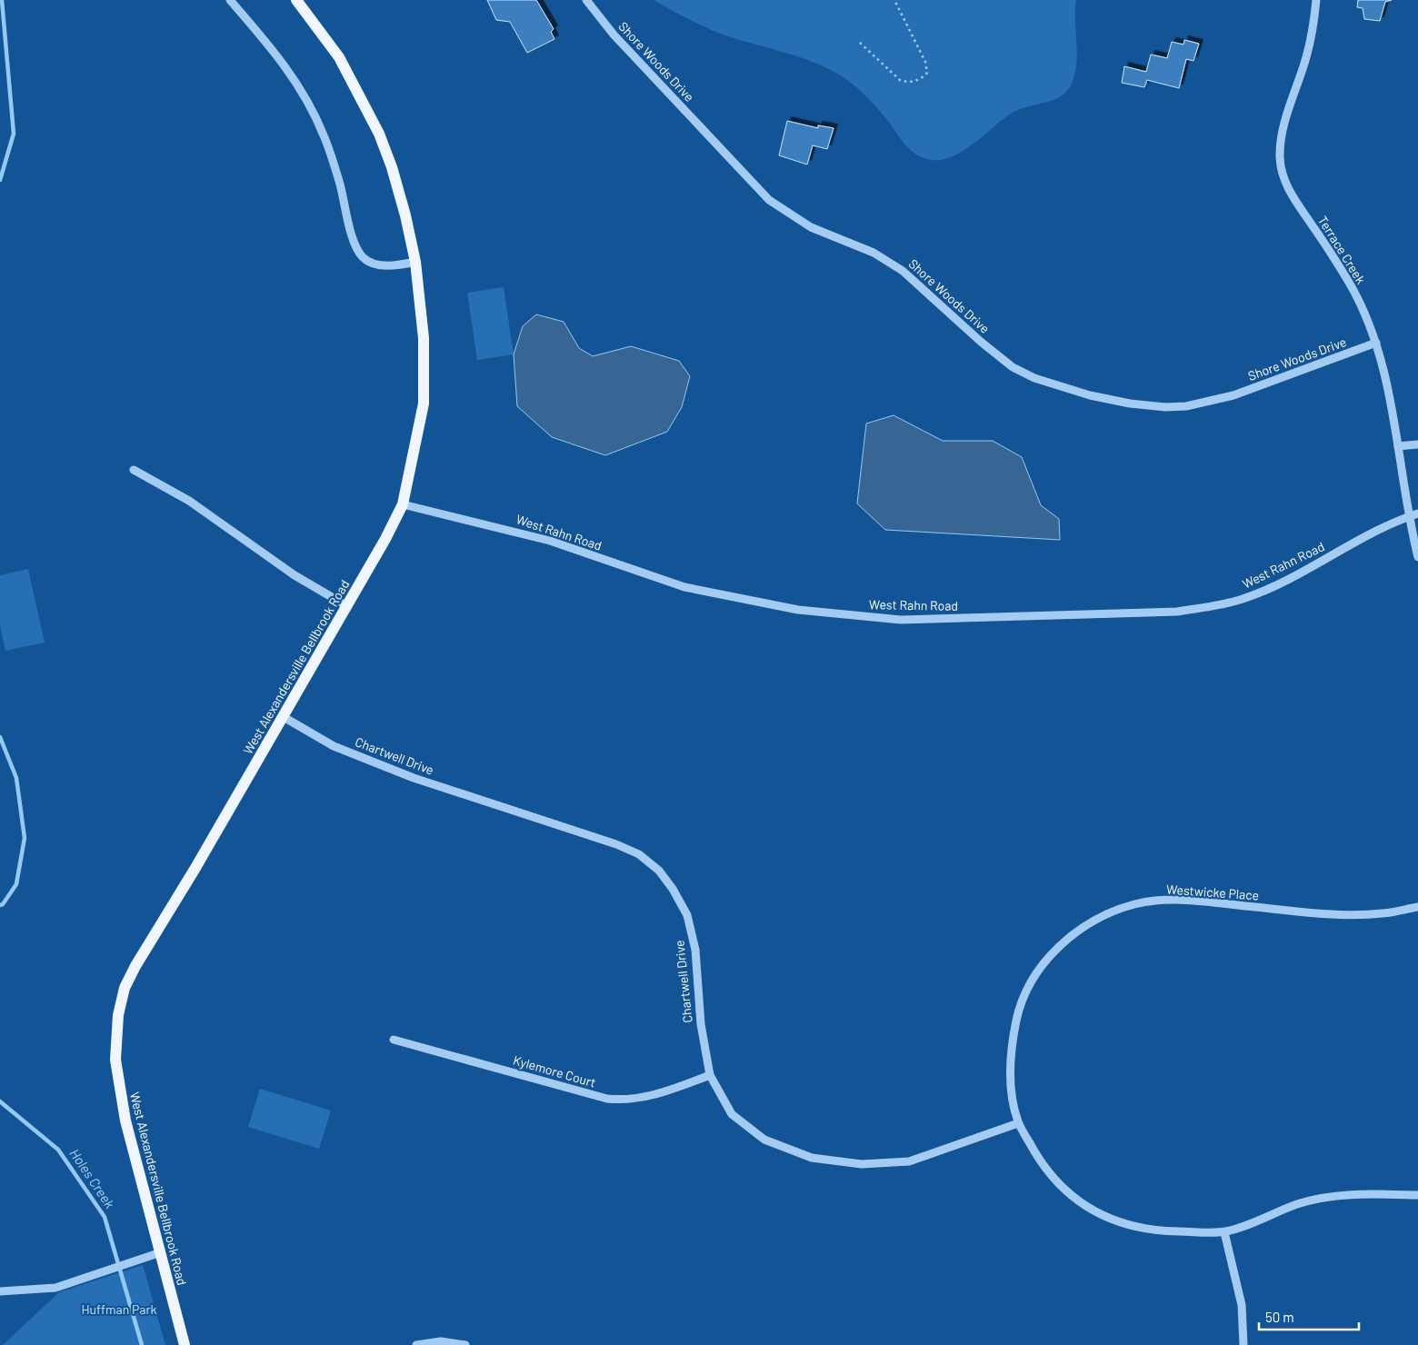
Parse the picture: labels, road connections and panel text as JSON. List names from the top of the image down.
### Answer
{
  "streets": {
    "main road": ["West Alexandersville Bellbrook Road"],
    "street": [
      "Shore Woods Drive",
      "Terrace Creek",
      "West Rahn Road",
      "Chartwell Drive",
      "Westwicke Place",
      "Kylemore Court"
    ]
  },
  "crossings": [
    ["Shore Woods Drive", "Terrace Creek"],
    ["Terrace Creek", "West Rahn Road"],
    ["West Rahn Road", "West Alexandersville Bellbrook Road"],
    ["West Alexandersville Bellbrook Road", "Chartwell Drive"],
    ["Chartwell Drive", "Westwicke Place"],
    ["Chartwell Drive", "Kylemore Court"]
  ],
  "water": ["Holes Creek"],
  "parks": ["Huffman Park"],
  "scale_bar": "50 m"
}
